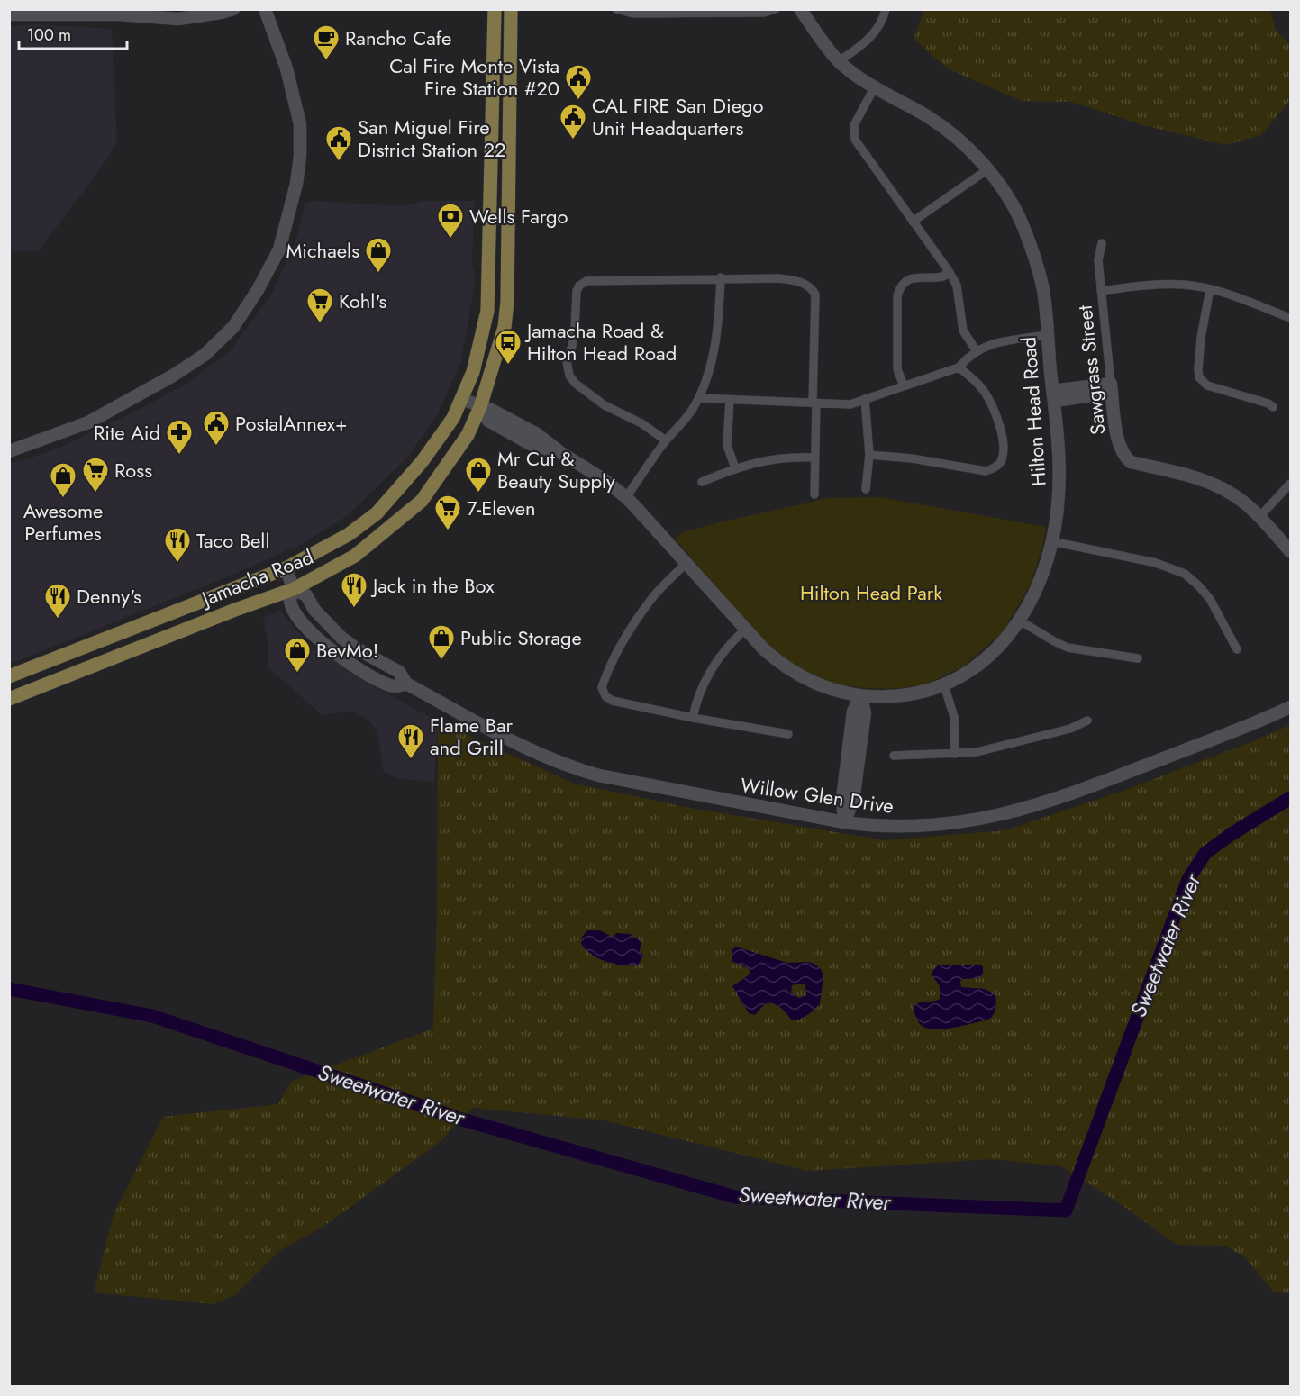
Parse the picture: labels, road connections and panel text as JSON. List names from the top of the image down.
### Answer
{
  "streets": {
    "main road": ["Jamacha Road"],
    "street": ["Sawgrass Street", "Hilton Head Road", "Willow Glen Drive"]
  },
  "crossings": [
    ["Hilton Head Road", "Jamacha Road"],
    ["Jamacha Road", "Willow Glen Drive"]
  ],
  "water": ["Sweetwater River"],
  "parks": ["Hilton Head Park"],
  "places": {
    "cafe": ["Rancho Cafe"],
    "public building": [
      "Cal Fire Monte Vista Fire Station #20",
      "CAL FIRE San Diego Unit Headquarters",
      "San Miguel Fire District Station 22",
      "PostalAnnex+"
    ],
    "bank": ["Wells Fargo"],
    "shop": [
      "Michaels",
      "Mr Cut & Beauty Supply",
      "Awesome Perfumes",
      "Public Storage",
      "BevMo!"
    ],
    "supermarket": ["Kohl's", "Ross", "7-Eleven"],
    "bus stop": ["Jamacha Road & Hilton Head Road"],
    "pharmacy": ["Rite Aid"],
    "restaurant": [
      "Taco Bell",
      "Jack in the Box",
      "Denny's",
      "Flame Bar and Grill"
    ]
  },
  "scale_bar": "100 m"
}
